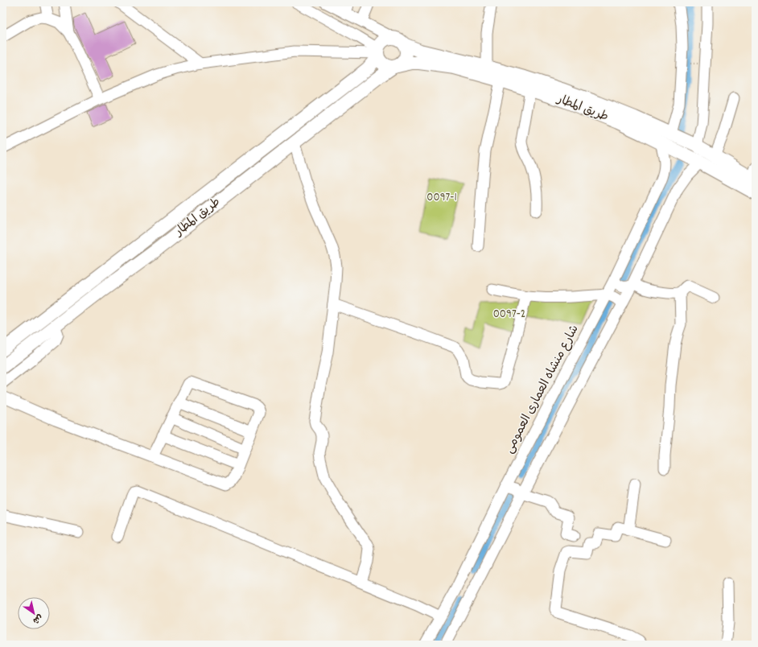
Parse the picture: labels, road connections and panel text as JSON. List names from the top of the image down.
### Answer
{
  "streets": {
    "main road": ["طريق المطار"],
    "street": ["شارع منشاه العمارى العمومى"]
  },
  "crossings": [
    ["طريق المطار", "شارع منشاه العمارى العمومى"]
  ],
  "parks": ["0097-1", "0097-2"],
  "north": "bottom right"
}
